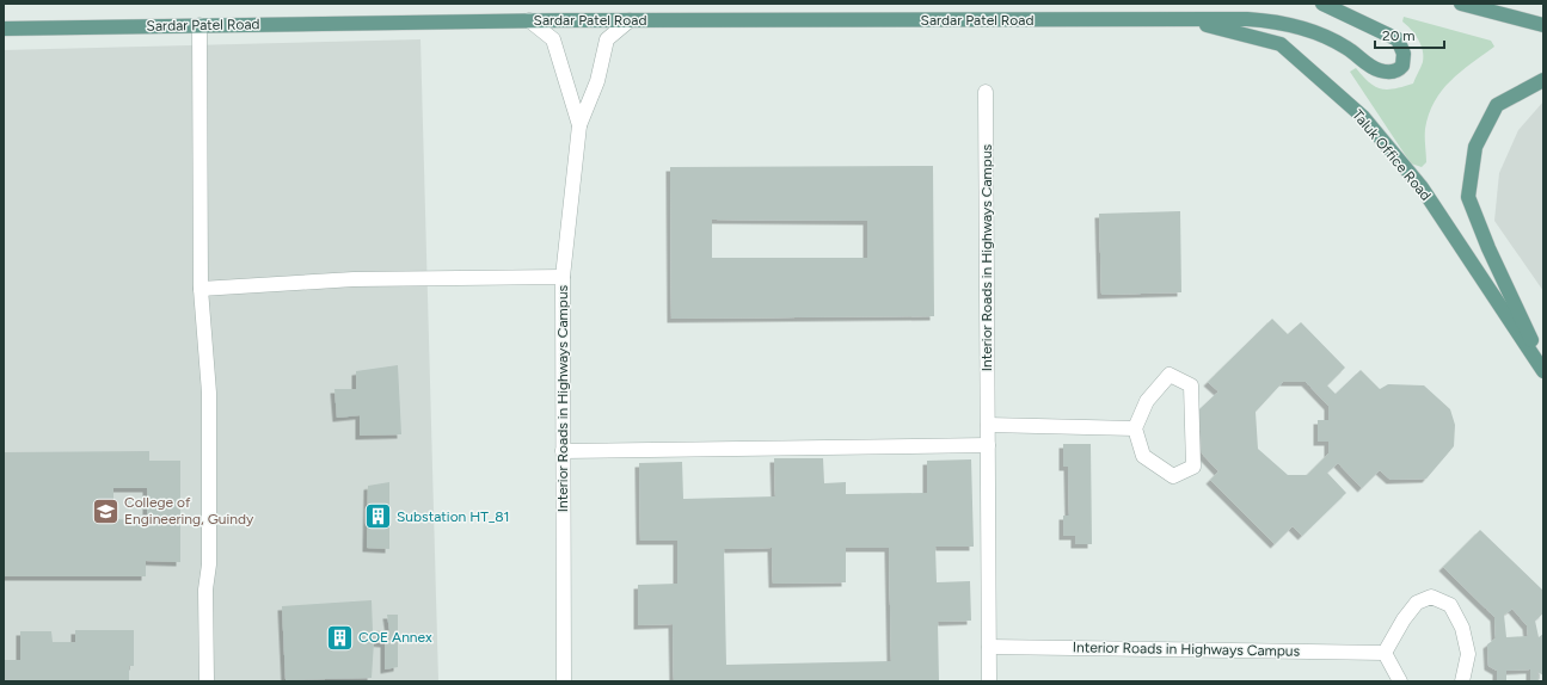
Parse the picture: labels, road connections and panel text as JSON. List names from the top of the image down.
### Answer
{
  "streets": {
    "main road": ["Sardar Patel Road", "Taluk Office Road"],
    "lane": ["Interior Roads in Highways Campus"]
  },
  "crossings": [
    ["Sardar Patel Road", "Taluk Office Road"]
  ],
  "places": {
    "school or university": ["College of Engineering, Guindy"],
    "building": ["Substation HT_81", "COE Annex"]
  },
  "scale_bar": "20 m"
}
